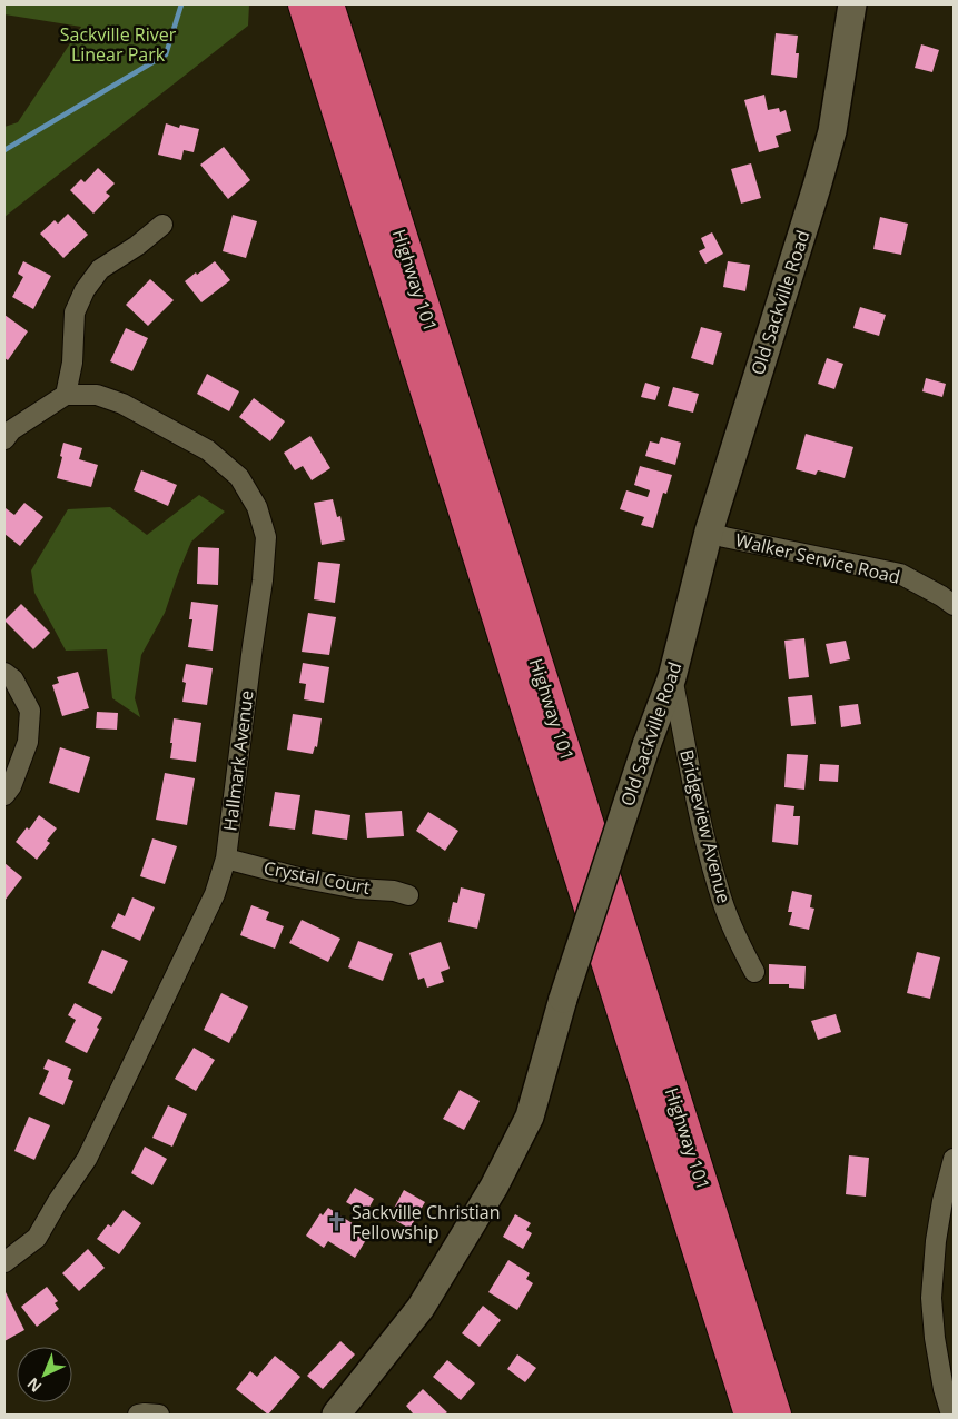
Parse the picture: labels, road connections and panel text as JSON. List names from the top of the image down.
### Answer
{
  "streets": {
    "highway": ["Highway 101"],
    "street": [
      "Old Sackville Road",
      "Walker Service Road",
      "Hallmark Avenue",
      "Bridgeview Avenue",
      "Crystal Court"
    ]
  },
  "crossings": [
    ["Old Sackville Road", "Walker Service Road"],
    ["Old Sackville Road", "Bridgeview Avenue"],
    ["Hallmark Avenue", "Crystal Court"]
  ],
  "parks": ["Sackville River Linear Park"],
  "places": {
    "church": ["Sackville Christian Fellowship"]
  },
  "north": "bottom left"
}
